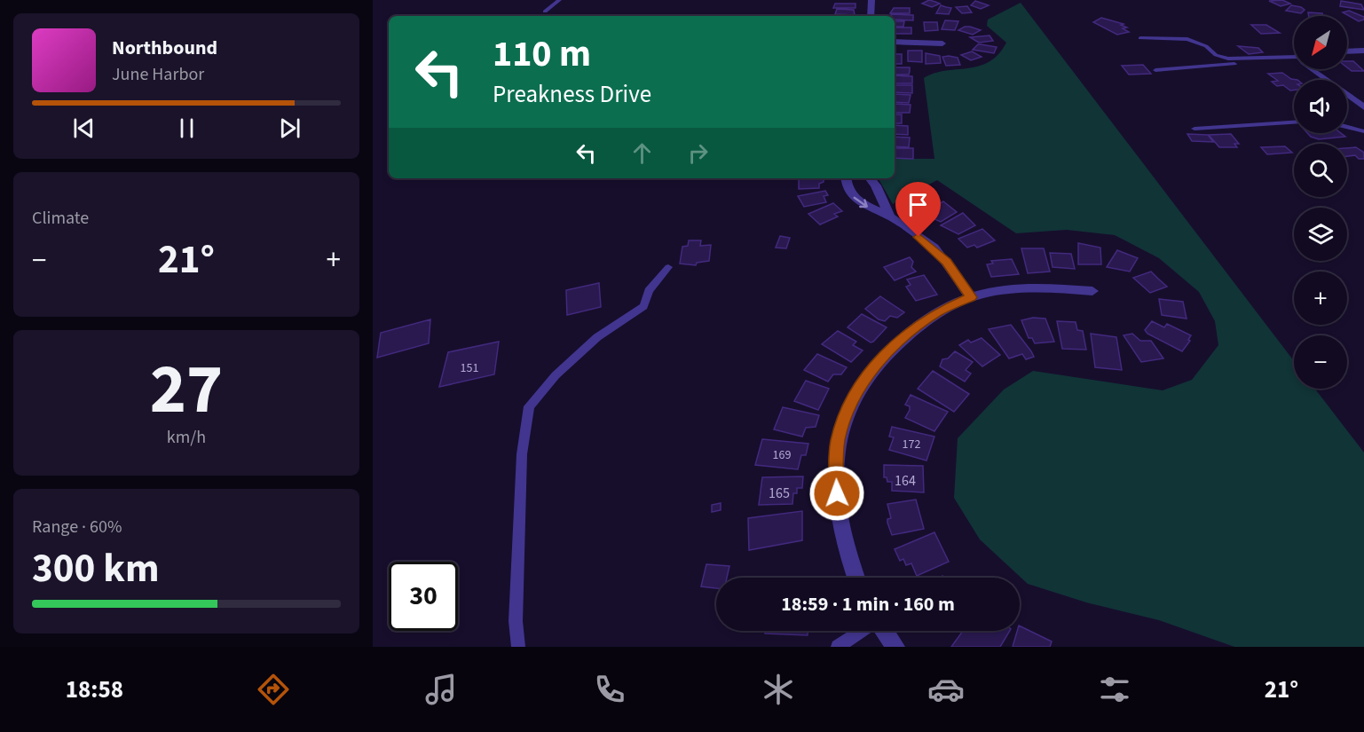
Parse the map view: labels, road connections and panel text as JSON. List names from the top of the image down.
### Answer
{
  "house_numbers": [
    "151",
    "172",
    "169",
    "164",
    "165"
  ],
  "north": "bottom left",
  "page": {
    "map_buttons": ["+", "−"],
    "turn": ["110 m", "Preakness Drive"],
    "song": ["Northbound", "June Harbor"],
    "tile": [
      "Climate",
      ["27", "km/h"],
      ["Range · 60%", "300 km"]
    ],
    "heat": ["−", "21°", "+"],
    "limit": "30",
    "trip": "18:59 · 1 min · 160 m",
    "tabs": ["18:58", "21°"]
  }
}
